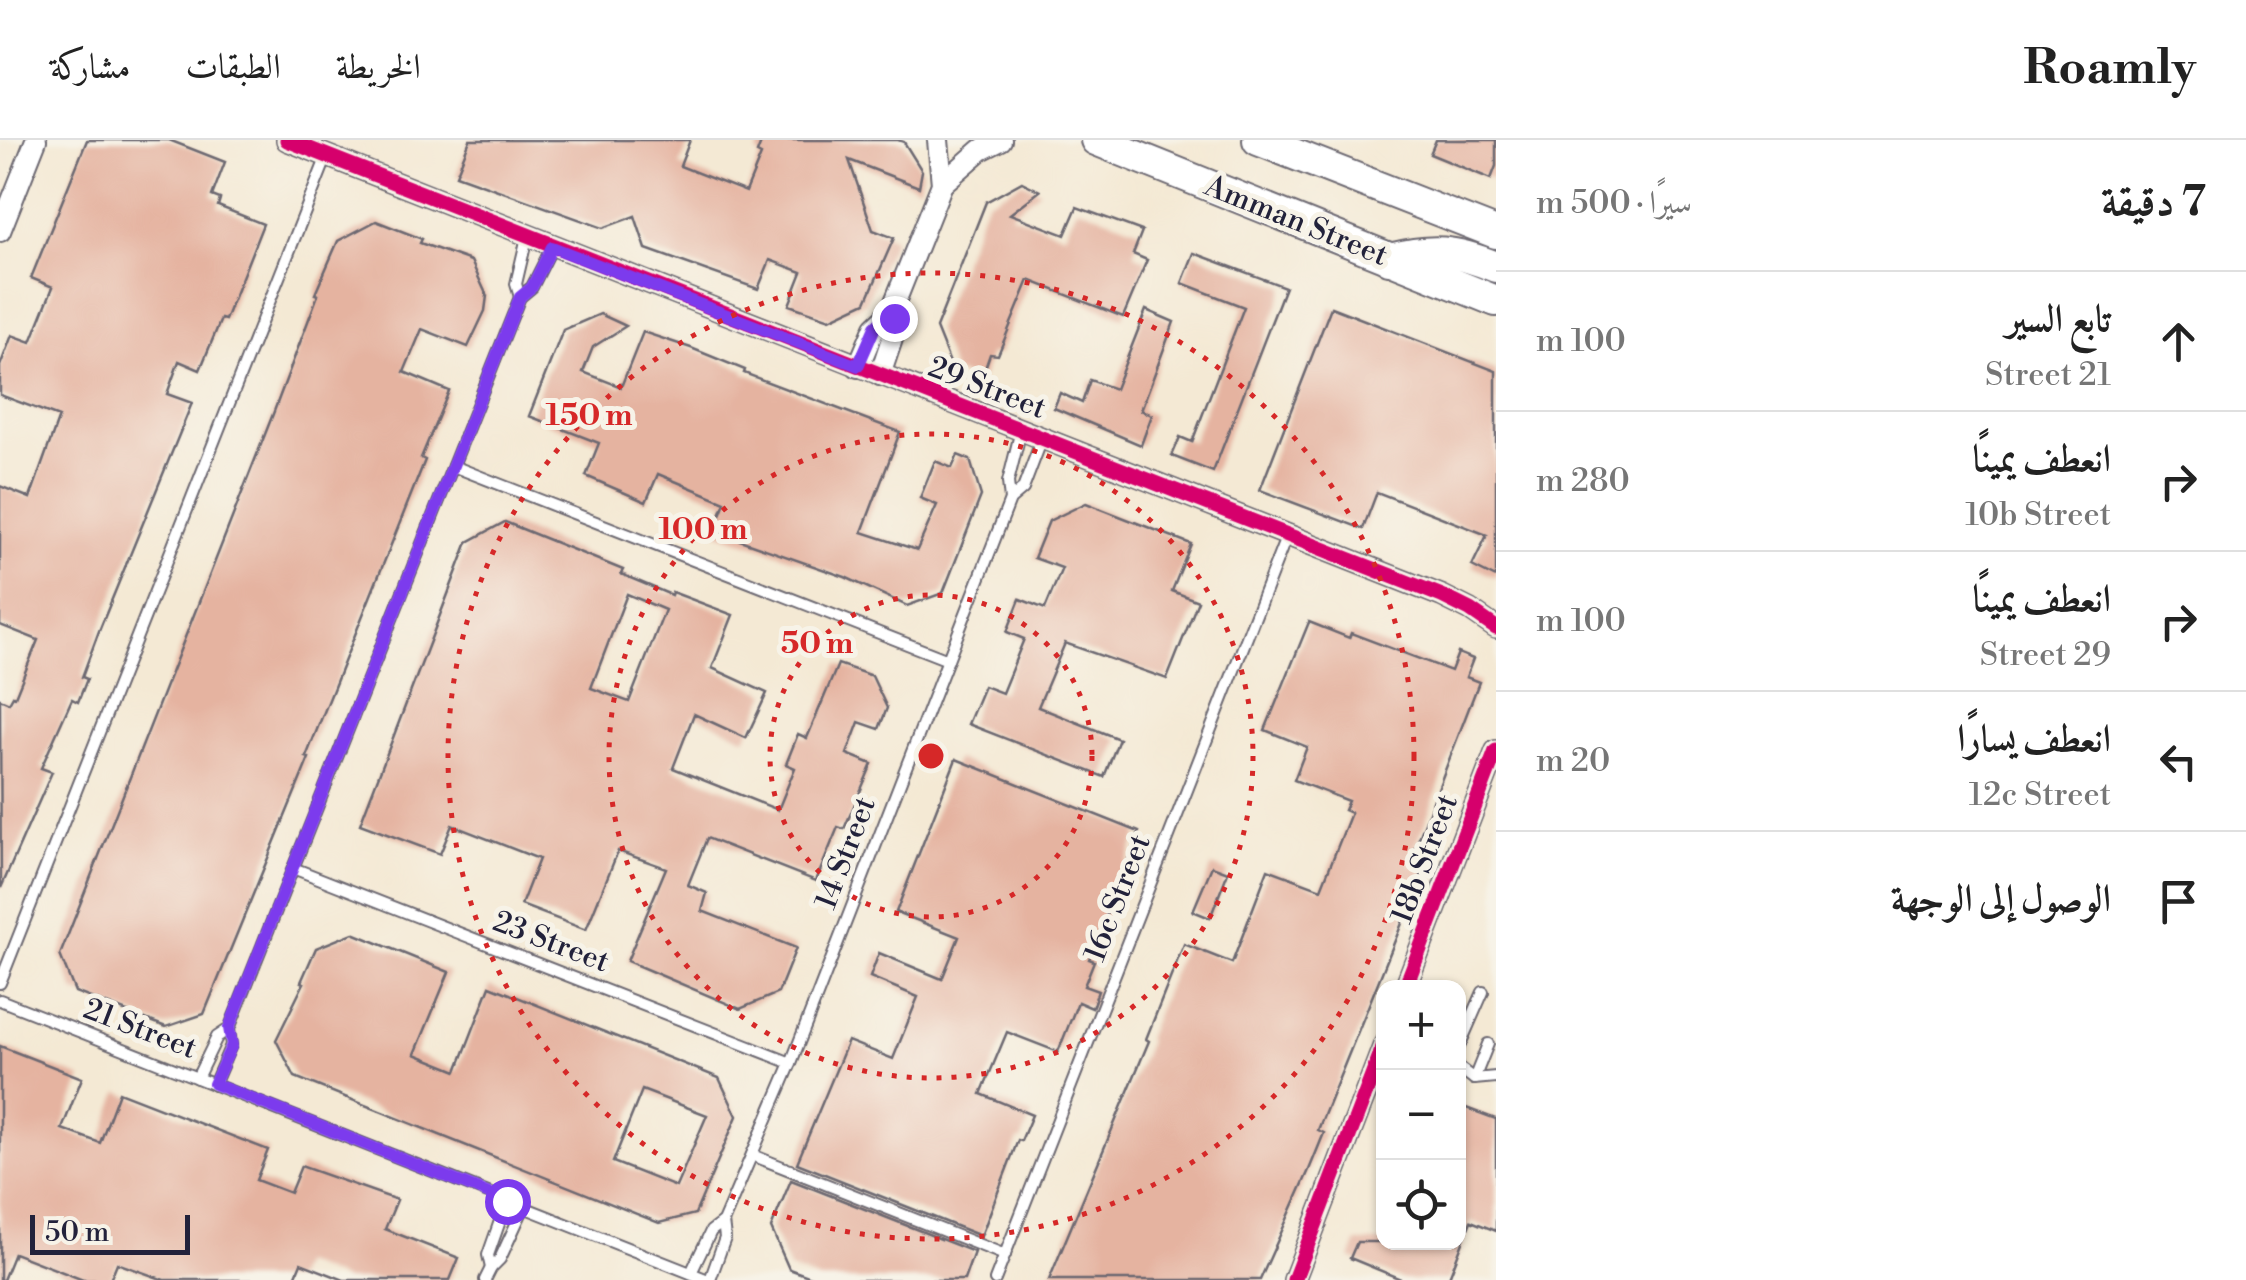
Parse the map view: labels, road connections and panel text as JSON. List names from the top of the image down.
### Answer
{
  "streets": {
    "main road": ["Amman Street"],
    "street": ["29 Street", "18b Street"],
    "lane": [
      "14 Street",
      "16c Street",
      "23 Street",
      "21 Street"
    ]
  },
  "crossings": [
    ["29 Street", "14 Street"],
    ["29 Street", "16c Street"],
    ["14 Street", "23 Street"],
    ["14 Street", "21 Street"]
  ],
  "scale_bar": "50 m",
  "page": {
    "header": "Roamly",
    "nav": ["الخريطة", "الطبقات", "مشاركة"],
    "heading": ["7 دقيقة", "سيرًا · 500 m"],
    "list": [
      ["تابع السير", "21 Street", "100 m"],
      ["انعطف يمينًا", "10b Street", "280 m"],
      ["انعطف يمينًا", "29 Street", "100 m"],
      ["انعطف يسارًا", "12c Street", "20 m"],
      "الوصول إلى الوجهة"
    ],
    "map_buttons": ["+", "−"],
    "scale": "50 m"
  },
  "rings": ["150 m", "100 m", "50 m"]
}
